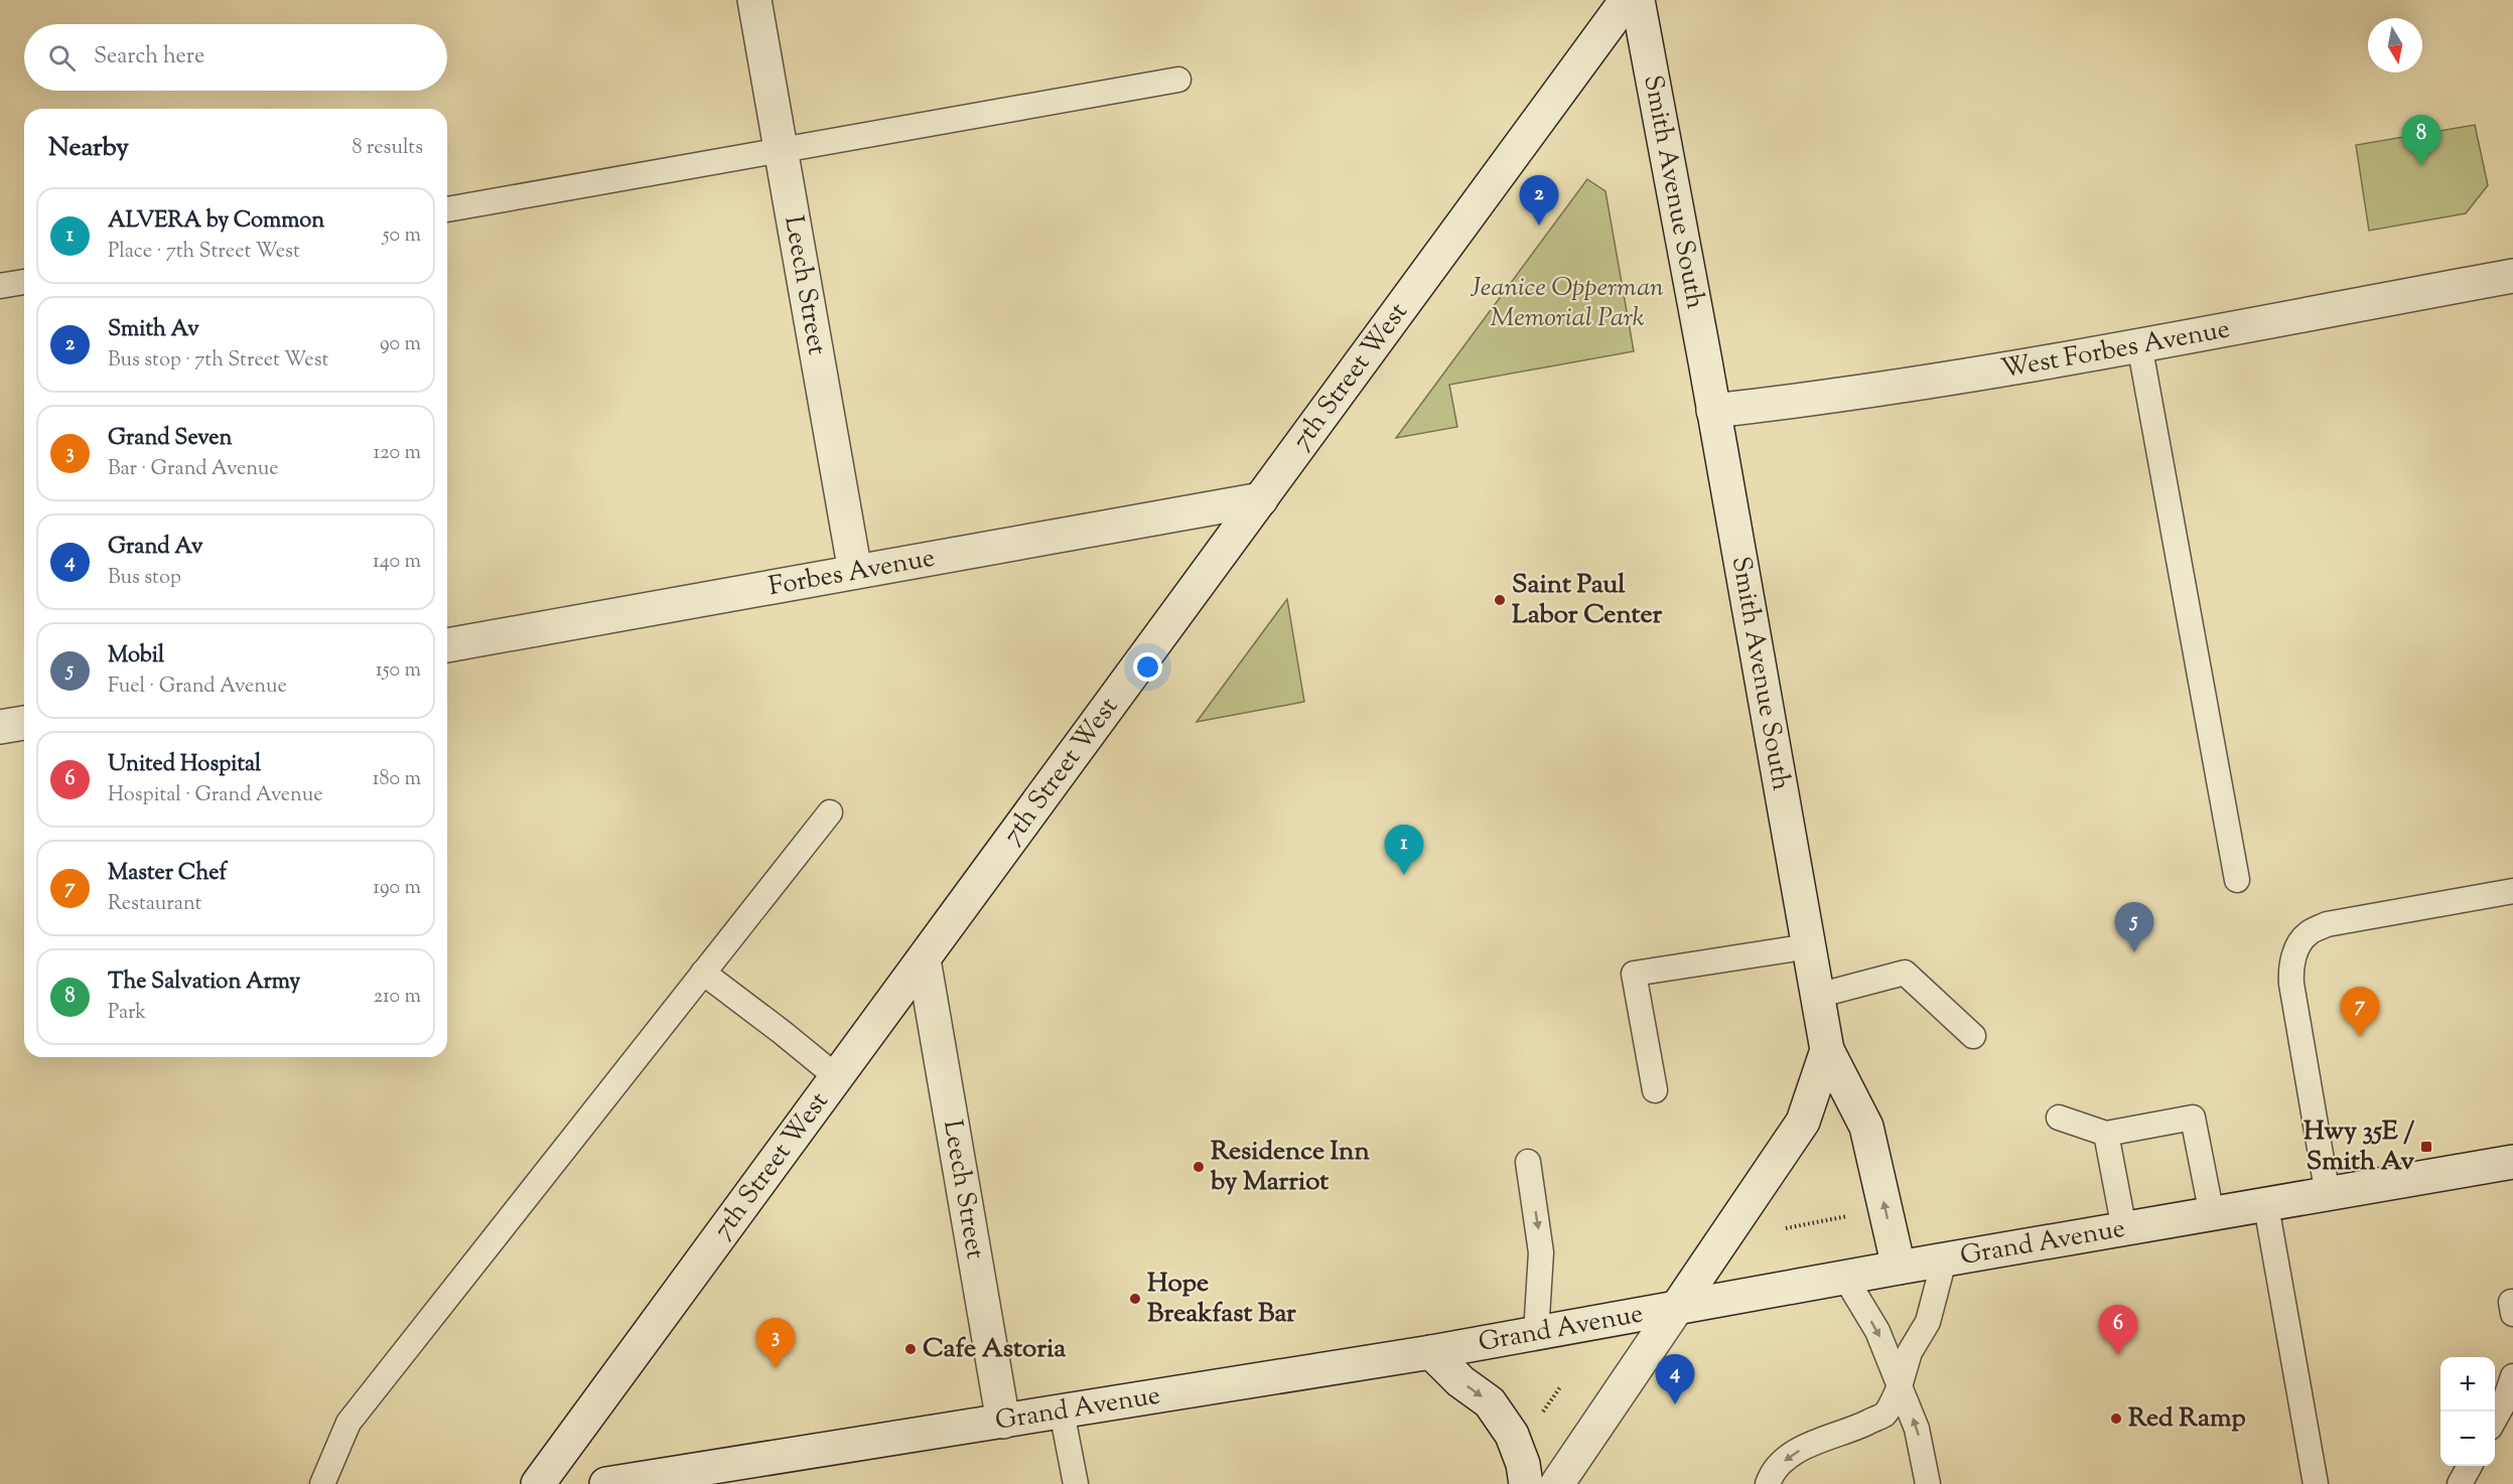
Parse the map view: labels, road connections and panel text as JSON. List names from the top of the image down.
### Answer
{
  "streets": {
    "main road": [
      "Smith Avenue South",
      "Leech Street",
      "West Forbes Avenue",
      "7th Street West",
      "Forbes Avenue",
      "Grand Avenue"
    ]
  },
  "crossings": [
    ["Smith Avenue South", "West Forbes Avenue"],
    ["Smith Avenue South", "Grand Avenue"],
    ["Leech Street", "7th Street West"],
    ["Leech Street", "Forbes Avenue"],
    ["Leech Street", "Grand Avenue"],
    ["7th Street West", "Forbes Avenue"]
  ],
  "parks": ["Jeanice Opperman Memorial Park"],
  "places": {
    "other": [
      "Saint Paul Labor Center",
      "Residence Inn by Marriot",
      "Hope Breakfast Bar",
      "Cafe Astoria",
      "Red Ramp"
    ],
    "transit": ["Hwy 35E / Smith Av"]
  },
  "north": "bottom",
  "page": {
    "search": "Search here",
    "heading": ["Nearby", "8 results"],
    "pins": [
      "8",
      "2",
      "1",
      "5",
      "7",
      "6",
      "3",
      "4"
    ],
    "list": [
      {
        "mark": "1",
        "name": "ALVERA by Common",
        "note": "Place · 7th Street West",
        "value": "50 m"
      },
      {
        "mark": "2",
        "name": "Smith Av",
        "note": "Bus stop · 7th Street West",
        "value": "90 m"
      },
      {
        "mark": "3",
        "name": "Grand Seven",
        "note": "Bar · Grand Avenue",
        "value": "120 m"
      },
      {
        "mark": "4",
        "name": "Grand Av",
        "note": "Bus stop",
        "value": "140 m"
      },
      {
        "mark": "5",
        "name": "Mobil",
        "note": "Fuel · Grand Avenue",
        "value": "150 m"
      },
      {
        "mark": "6",
        "name": "United Hospital",
        "note": "Hospital · Grand Avenue",
        "value": "180 m"
      },
      {
        "mark": "7",
        "name": "Master Chef",
        "note": "Restaurant",
        "value": "190 m"
      },
      {
        "mark": "8",
        "name": "The Salvation Army",
        "note": "Park",
        "value": "210 m"
      }
    ],
    "map_buttons": ["+", "−"]
  }
}
